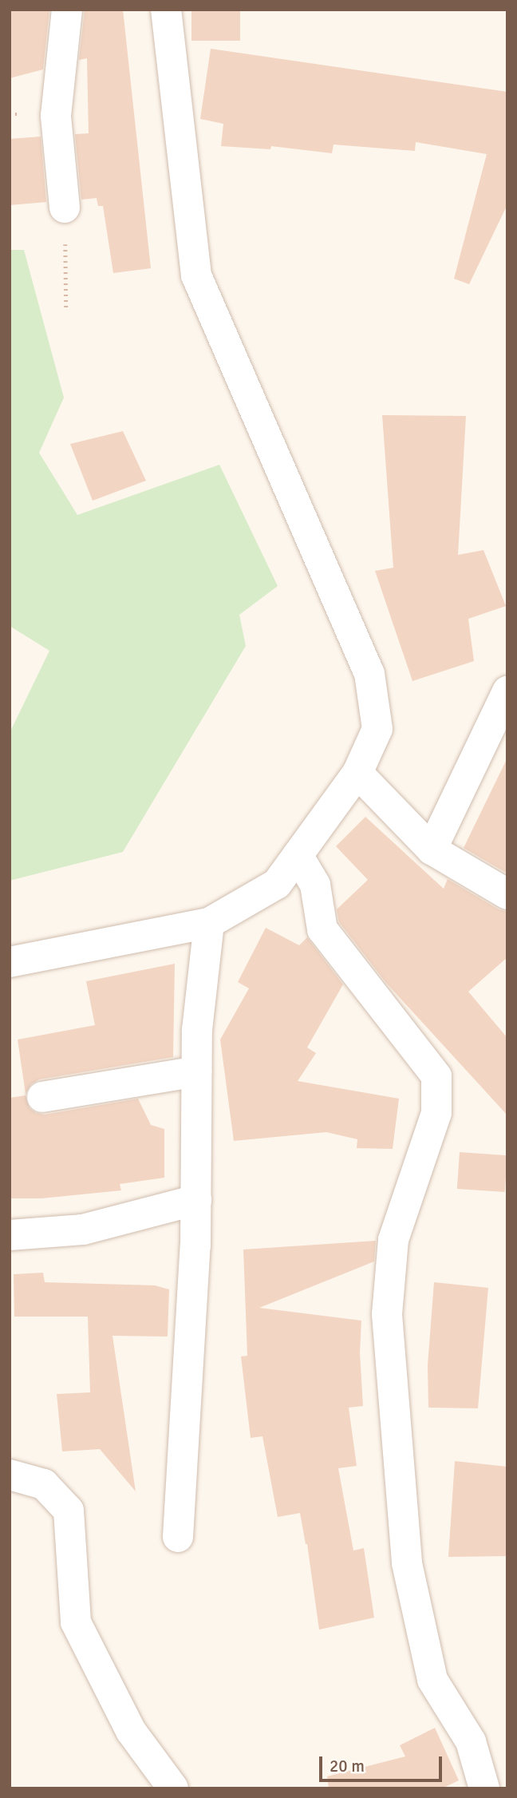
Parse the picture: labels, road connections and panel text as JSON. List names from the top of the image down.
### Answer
{
  "scale_bar": "20 m"
}
